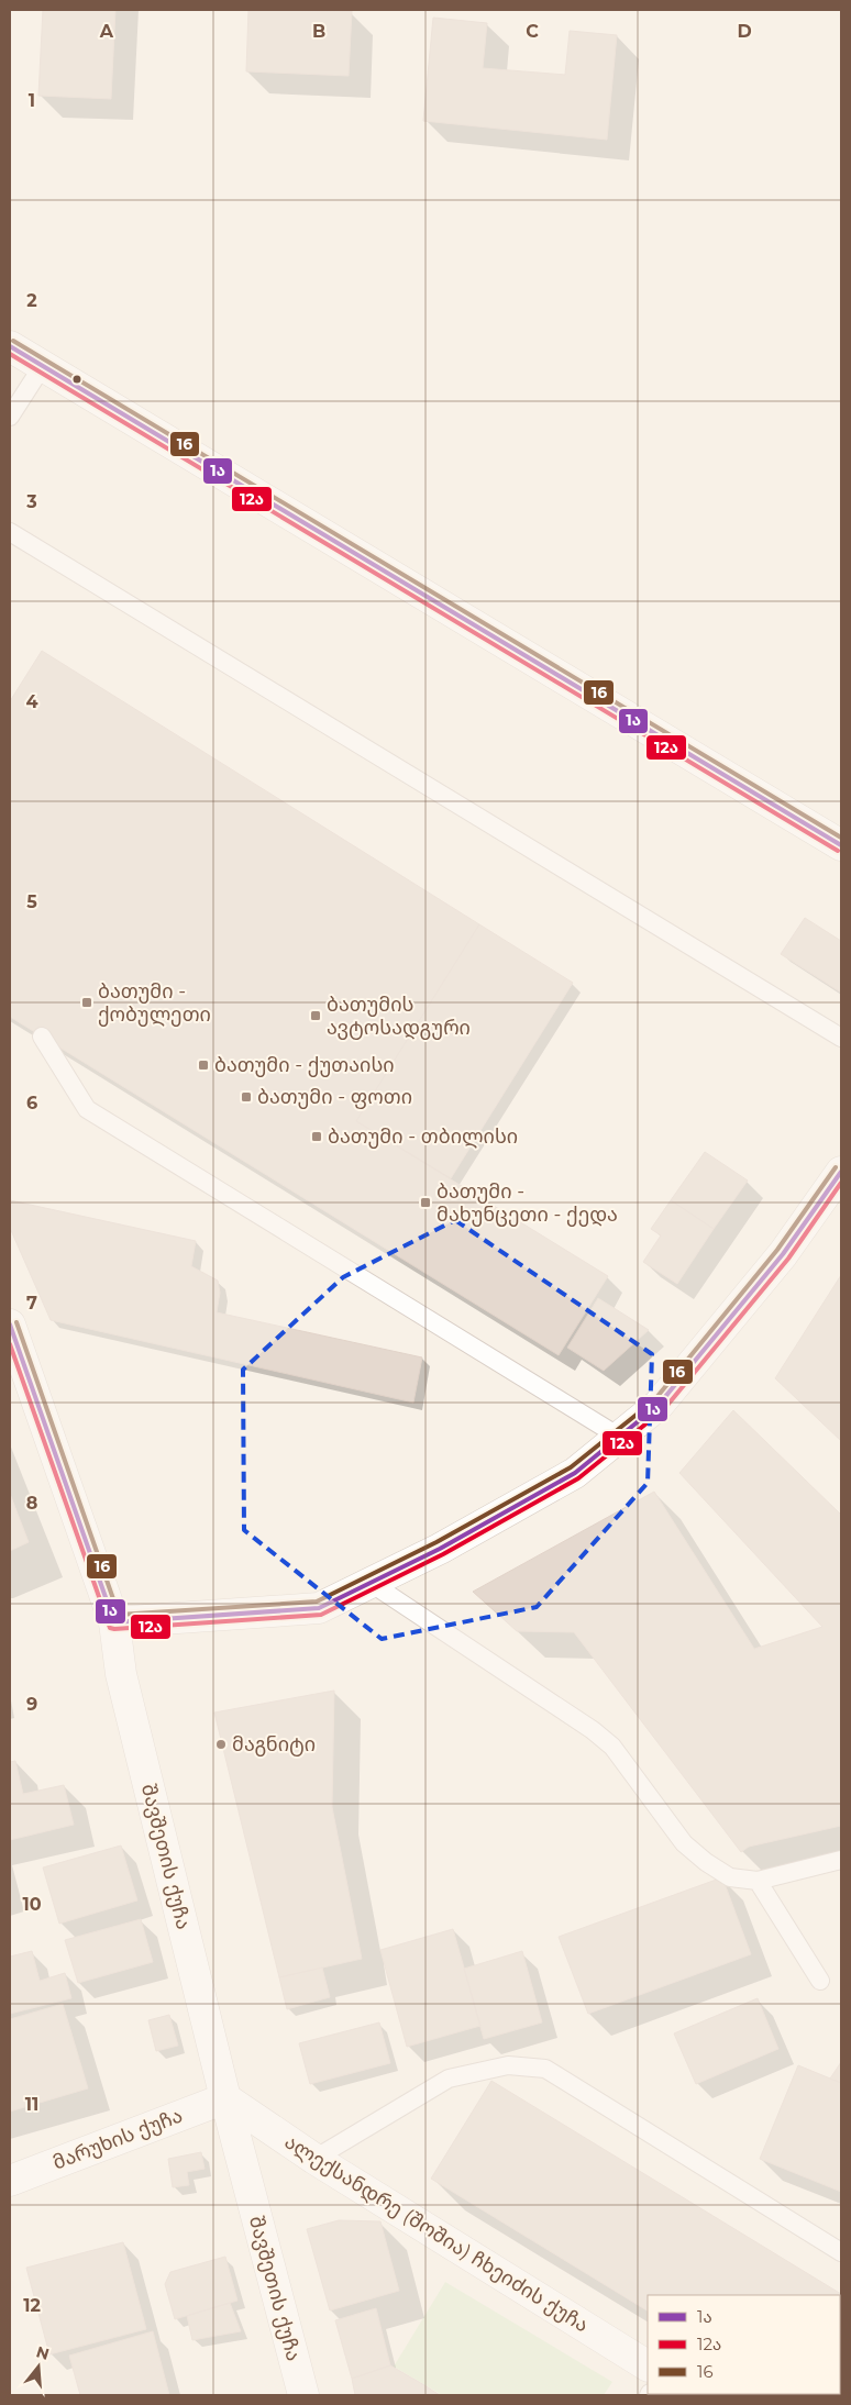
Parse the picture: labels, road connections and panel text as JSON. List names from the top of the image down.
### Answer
{
  "streets": {
    "main road": ["შავშეთის ქუჩა", "მარუხის ქუჩა", "ალექსანდრე (შოშია) ჩხეიძის ქუჩა"]
  },
  "crossings": [
    ["შავშეთის ქუჩა", "მარუხის ქუჩა"],
    ["შავშეთის ქუჩა", "ალექსანდრე (შოშია) ჩხეიძის ქუჩა"],
    ["მარუხის ქუჩა", "ალექსანდრე (შოშია) ჩხეიძის ქუჩა"]
  ],
  "places": {
    "transit": [
      "ბათუმი - ქობულეთი",
      "ბათუმის ავტოსადგური",
      "ბათუმი - ქუთაისი",
      "ბათუმი - ფოთი",
      "ბათუმი - თბილისი",
      "ბათუმი - მახუნცეთი - ქედა"
    ],
    "other": ["მაგნიტი"]
  },
  "lines": ["transit line 16", "transit line 1ა", "transit line 12ა"],
  "legend": ["1ა", "12ა", "16"],
  "north": "top",
  "grid": {
    "columns": [
      "A",
      "B",
      "C",
      "D"
    ],
    "rows": [
      "1",
      "2",
      "3",
      "4",
      "5",
      "6",
      "7",
      "8",
      "9",
      "10",
      "11",
      "12"
    ]
  }
}
